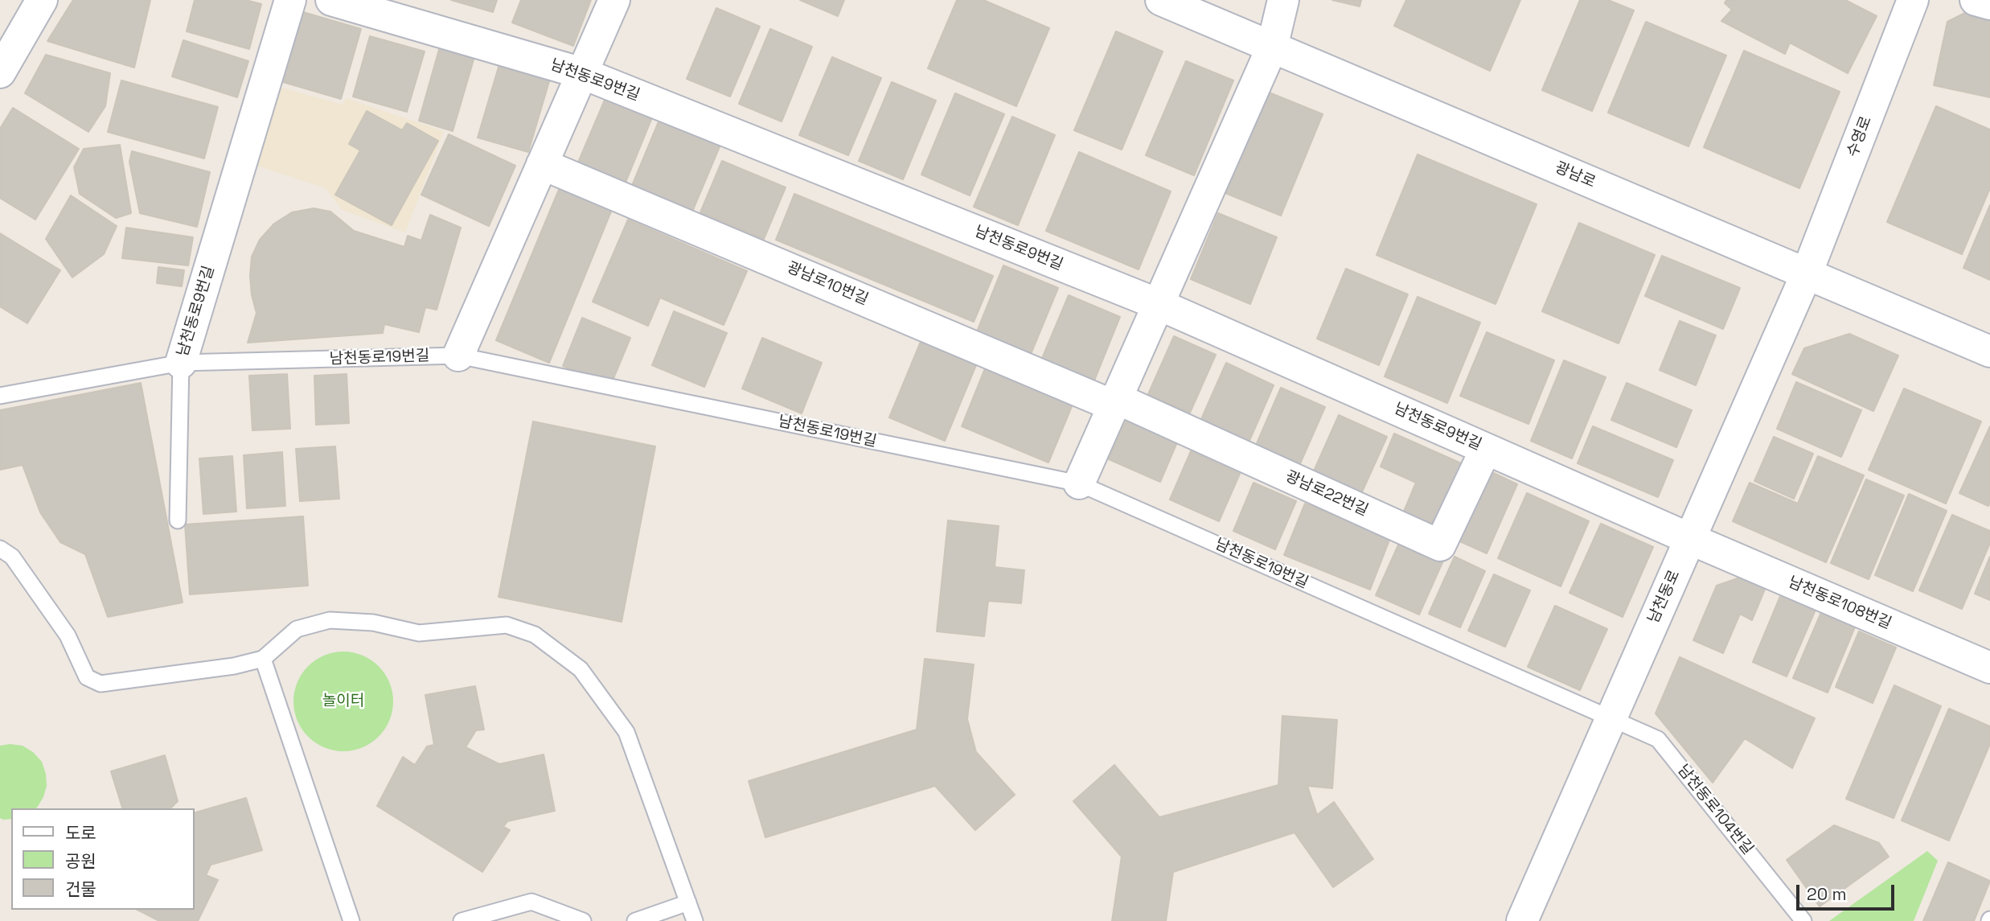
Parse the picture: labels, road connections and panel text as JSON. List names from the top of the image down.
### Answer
{
  "streets": {
    "street": [
      "남천동로9번길",
      "수영로",
      "광남로",
      "광남로10번길",
      "광남로22번길",
      "남천동로",
      "남천동로108번길"
    ],
    "lane": ["남천동로19번길", "남천동로104번길"]
  },
  "crossings": [
    ["남천동로9번길", "남천동로19번길"],
    ["남천동로9번길", "광남로22번길"],
    ["남천동로9번길", "남천동로"],
    ["남천동로9번길", "남천동로108번길"],
    ["수영로", "광남로"],
    ["수영로", "남천동로"],
    ["광남로", "남천동로"],
    ["광남로10번길", "광남로22번길"],
    ["남천동로19번길", "남천동로"],
    ["남천동로19번길", "남천동로104번길"],
    ["남천동로", "남천동로108번길"],
    ["남천동로", "남천동로104번길"]
  ],
  "parks": ["놀이터"],
  "legend": ["도로", "공원", "건물"],
  "scale_bar": "20 m"
}
